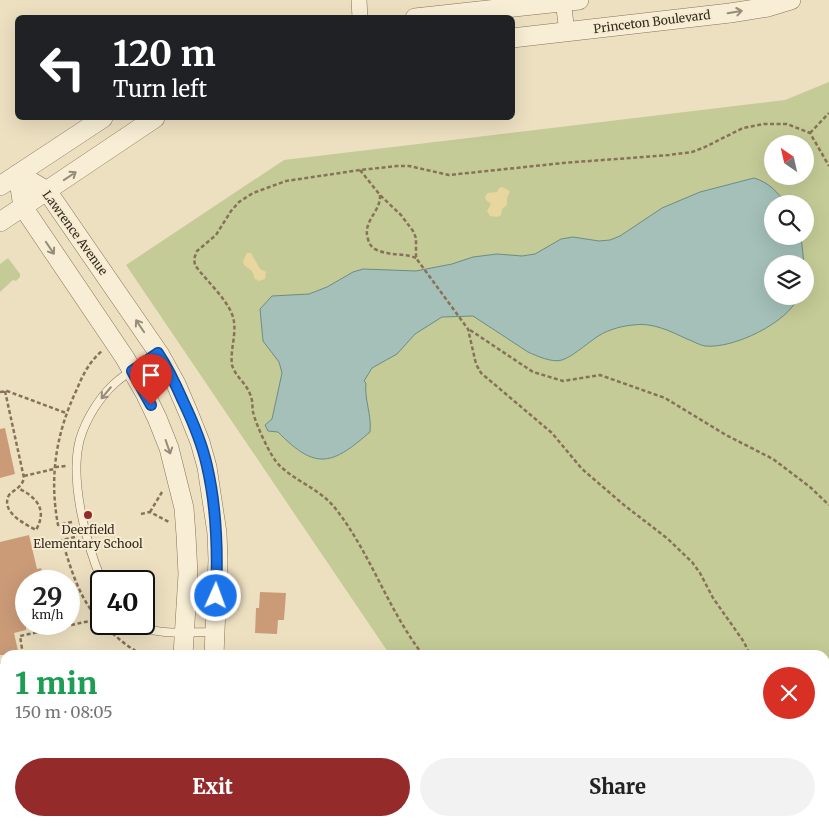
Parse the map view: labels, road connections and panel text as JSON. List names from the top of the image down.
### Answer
{
  "streets": {
    "street": ["Princeton Boulevard", "Lawrence Avenue"]
  },
  "one_way": ["Princeton Boulevard"],
  "places": ["Deerfield Elementary School"],
  "north": "top left",
  "page": {
    "turn": ["120 m", "Turn left"],
    "speed": "29 km/h",
    "limit": "40",
    "heading": ["1 min", "150 m · 08:05"],
    "buttons": ["Exit", "Share"]
  }
}
